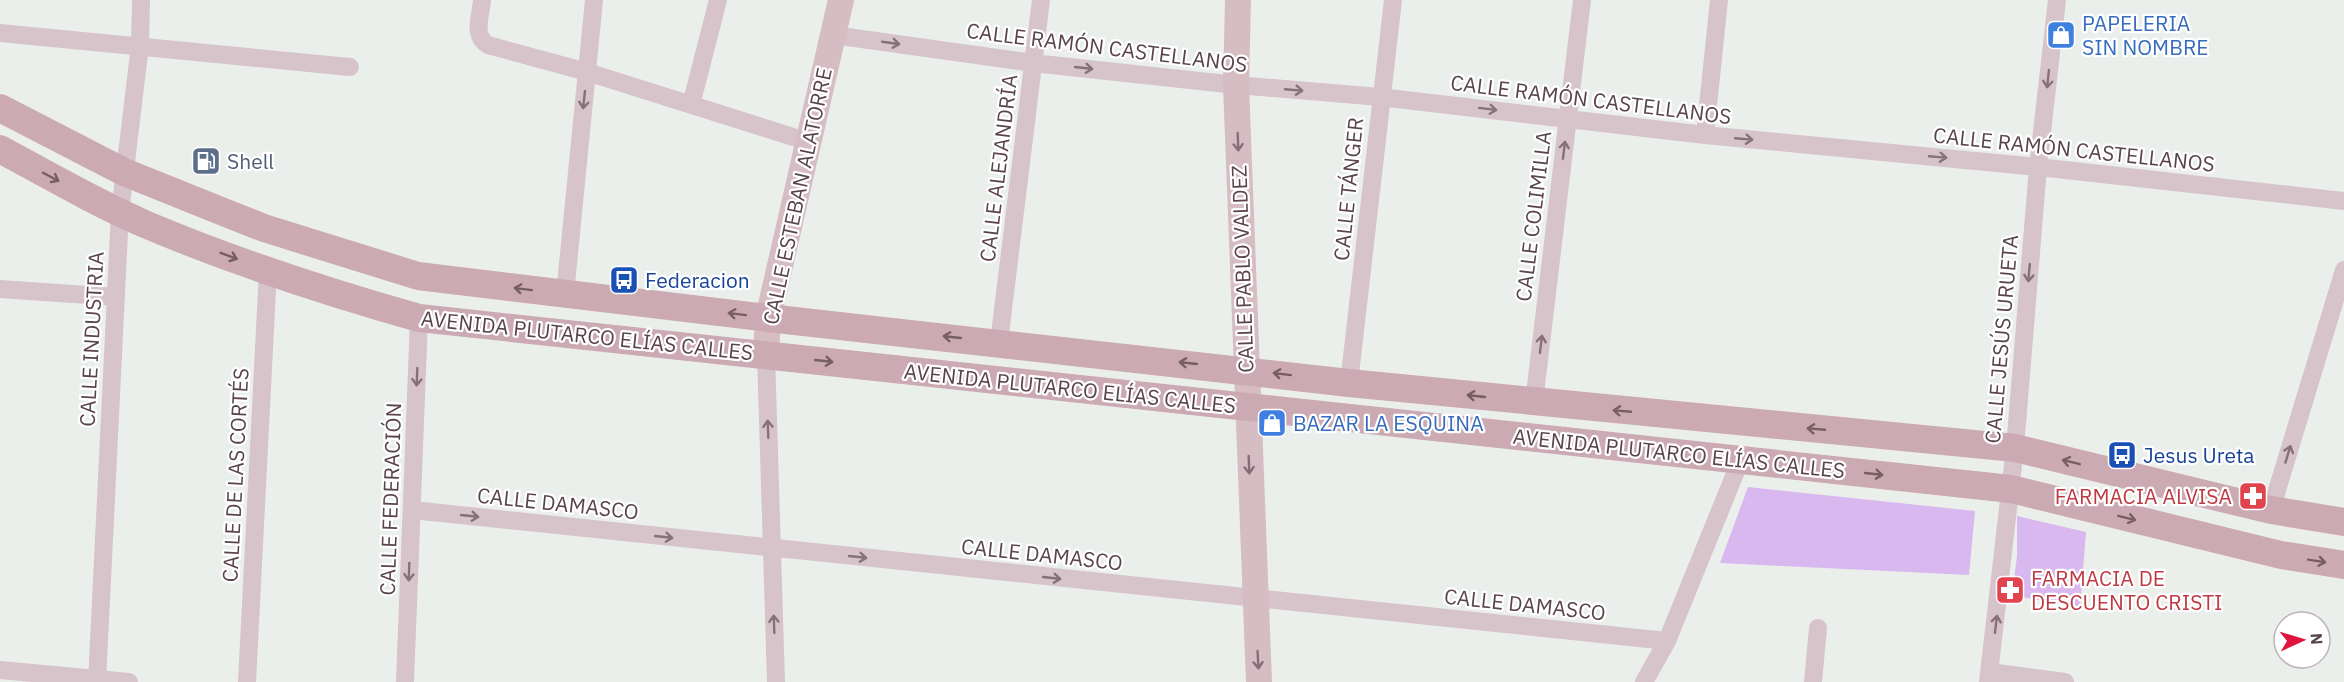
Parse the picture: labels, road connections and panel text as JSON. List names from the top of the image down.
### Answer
{
  "streets": {
    "main road": ["AVENIDA PLUTARCO ELÍAS CALLES"],
    "street": [
      "CALLE RAMÓN CASTELLANOS",
      "CALLE ALEJANDRÍA",
      "CALLE TÁNGER",
      "CALLE ESTEBAN ALATORRE",
      "CALLE COLIMILLA",
      "CALLE PABLO VALDEZ",
      "CALLE INDUSTRIA",
      "CALLE JESÚS URUETA",
      "CALLE DE LAS CORTÉS",
      "CALLE FEDERACIÓN",
      "CALLE DAMASCO"
    ]
  },
  "crossings": [
    ["CALLE RAMÓN CASTELLANOS", "CALLE ALEJANDRÍA"],
    ["CALLE RAMÓN CASTELLANOS", "CALLE TÁNGER"],
    ["CALLE RAMÓN CASTELLANOS", "CALLE ESTEBAN ALATORRE"],
    ["CALLE RAMÓN CASTELLANOS", "CALLE COLIMILLA"],
    ["CALLE RAMÓN CASTELLANOS", "CALLE PABLO VALDEZ"],
    ["CALLE RAMÓN CASTELLANOS", "CALLE JESÚS URUETA"],
    ["CALLE ALEJANDRÍA", "AVENIDA PLUTARCO ELÍAS CALLES"],
    ["CALLE TÁNGER", "AVENIDA PLUTARCO ELÍAS CALLES"],
    ["CALLE ESTEBAN ALATORRE", "AVENIDA PLUTARCO ELÍAS CALLES"],
    ["CALLE ESTEBAN ALATORRE", "CALLE DAMASCO"],
    ["CALLE COLIMILLA", "AVENIDA PLUTARCO ELÍAS CALLES"],
    ["CALLE PABLO VALDEZ", "AVENIDA PLUTARCO ELÍAS CALLES"],
    ["CALLE PABLO VALDEZ", "CALLE DAMASCO"],
    ["AVENIDA PLUTARCO ELÍAS CALLES", "CALLE INDUSTRIA"],
    ["AVENIDA PLUTARCO ELÍAS CALLES", "CALLE JESÚS URUETA"],
    ["AVENIDA PLUTARCO ELÍAS CALLES", "CALLE DE LAS CORTÉS"],
    ["AVENIDA PLUTARCO ELÍAS CALLES", "CALLE FEDERACIÓN"],
    ["CALLE FEDERACIÓN", "CALLE DAMASCO"]
  ],
  "one_way": [
    "CALLE RAMÓN CASTELLANOS",
    "CALLE ESTEBAN ALATORRE",
    "CALLE COLIMILLA",
    "CALLE PABLO VALDEZ",
    "CALLE FEDERACIÓN",
    "CALLE DAMASCO"
  ],
  "places": {
    "shop": ["PAPELERIA SIN NOMBRE", "BAZAR LA ESQUINA"],
    "fuel station": ["Shell"],
    "bus stop": ["Federacion", "Jesus Ureta"],
    "pharmacy": ["FARMACIA ALVISA", "FARMACIA DE DESCUENTO CRISTI"]
  },
  "north": "right"
}
